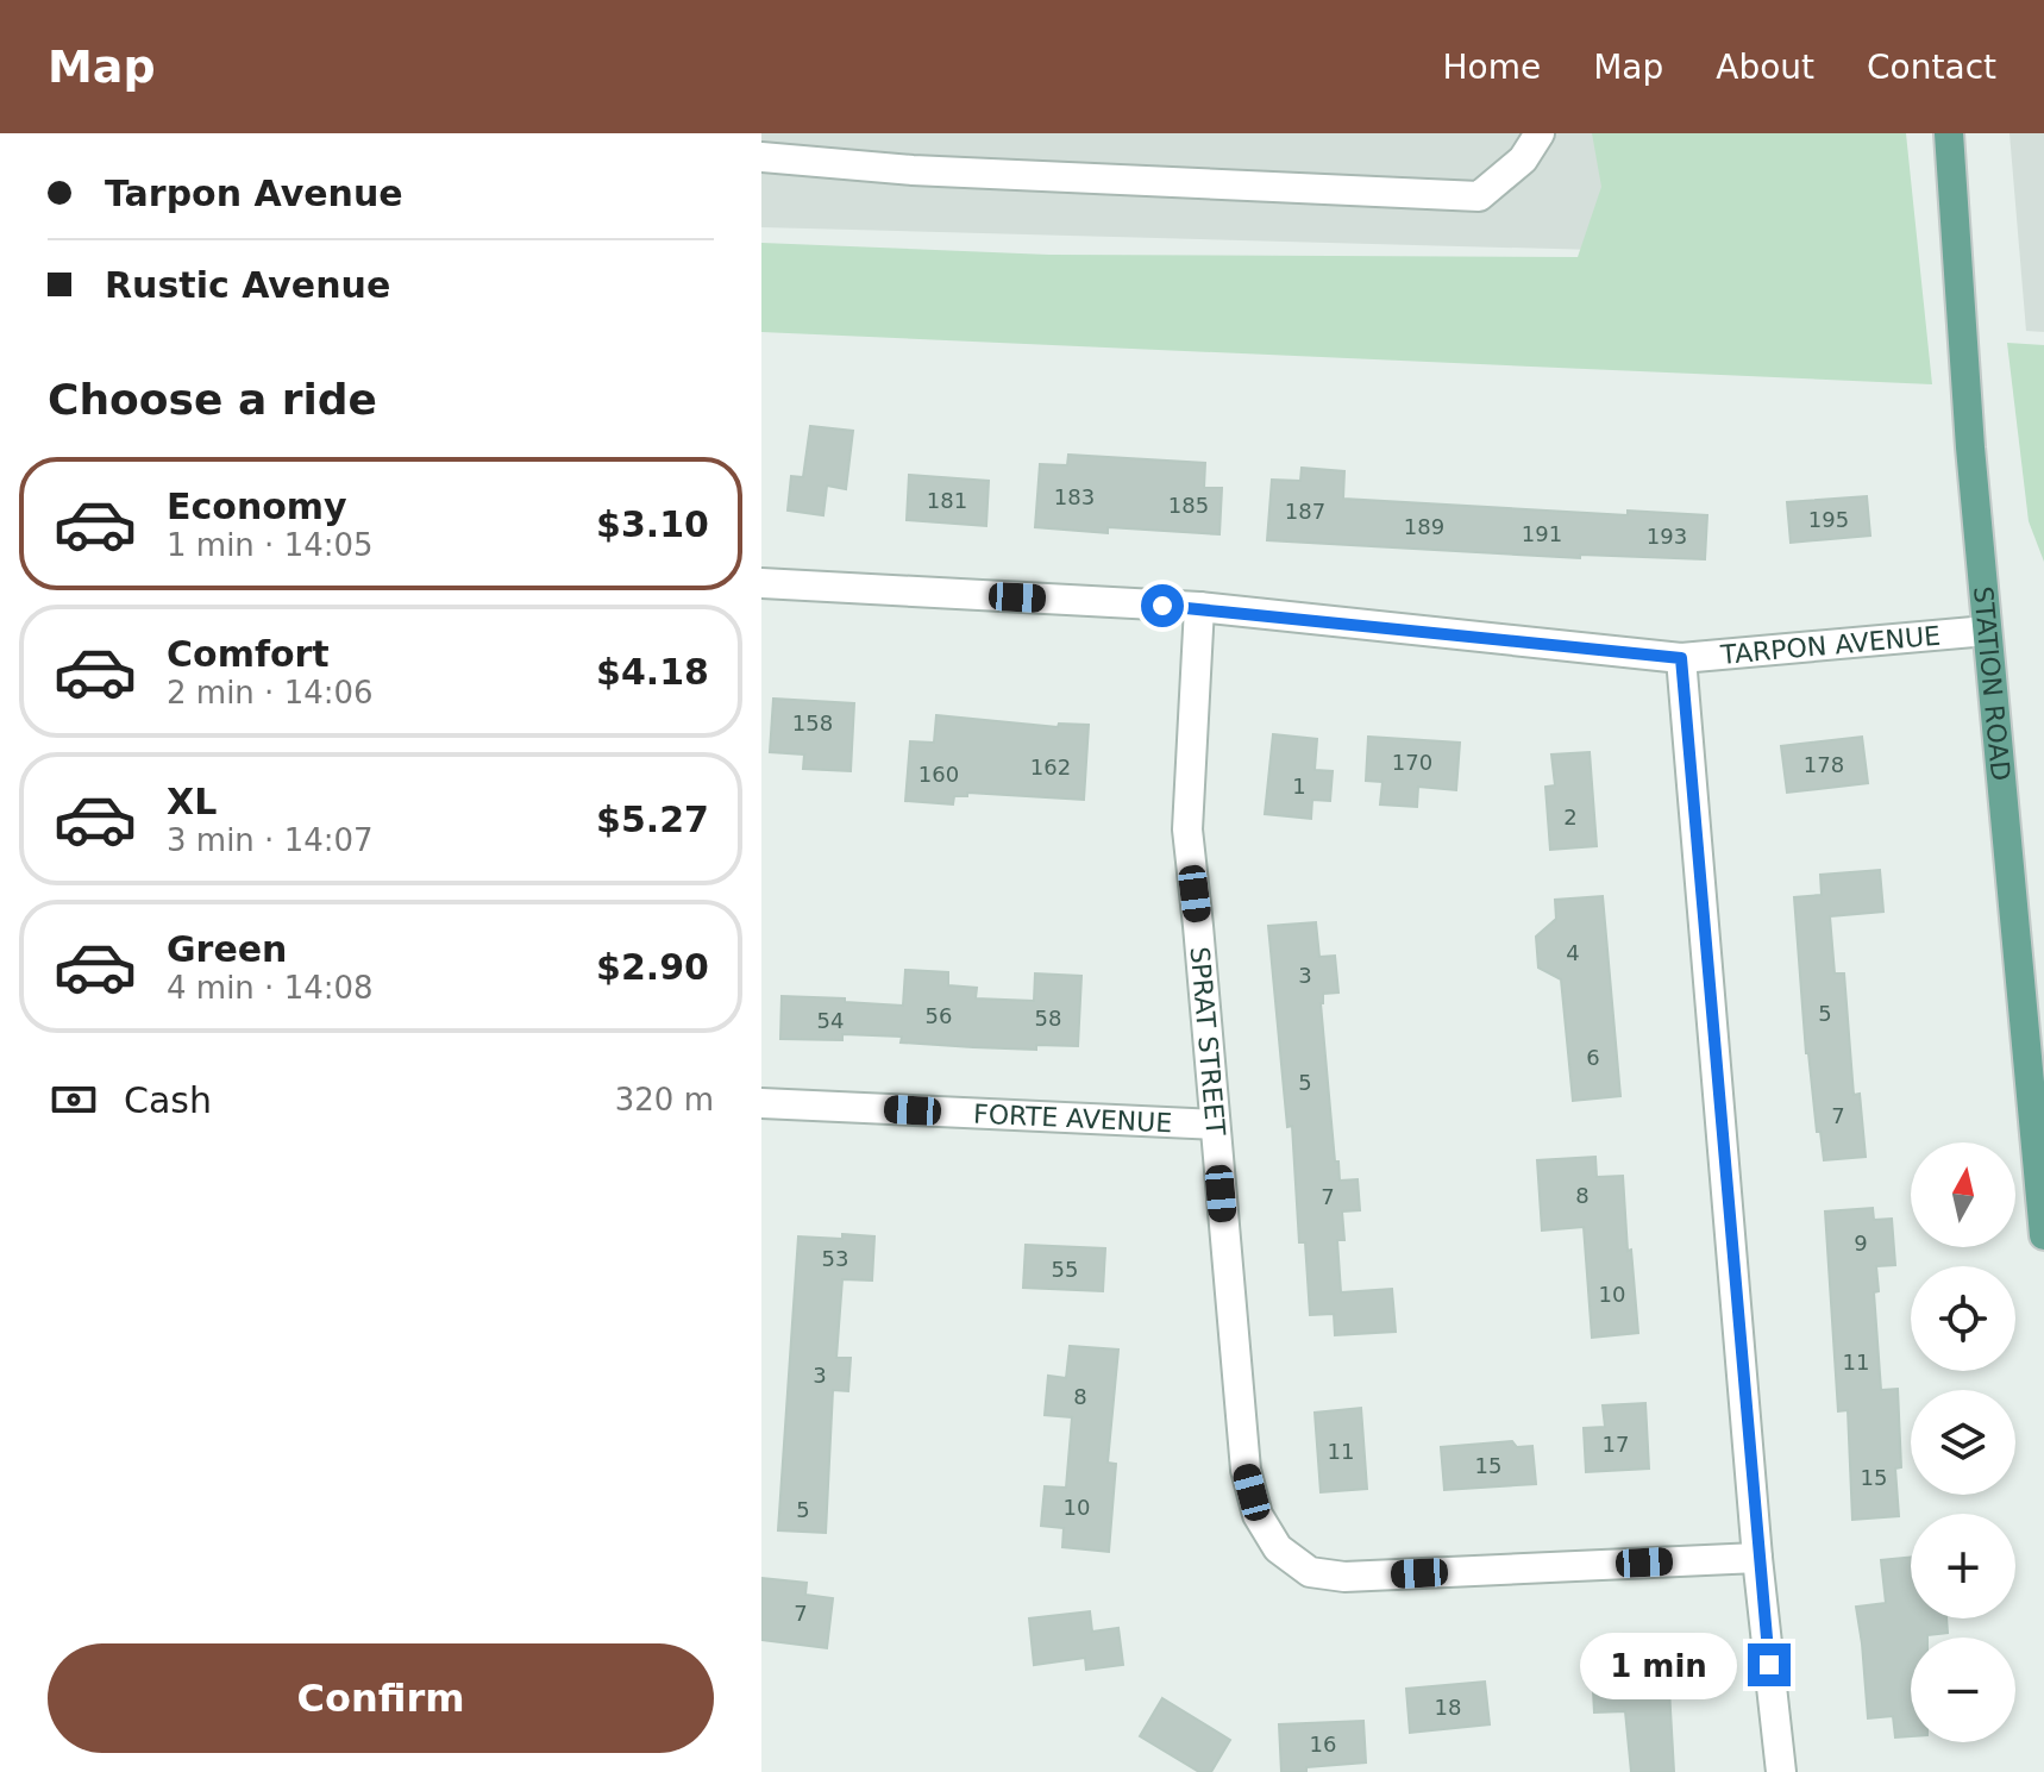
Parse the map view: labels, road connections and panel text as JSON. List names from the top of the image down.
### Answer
{
  "streets": {
    "main road": ["STATION ROAD"],
    "street": ["TARPON AVENUE", "SPRAT STREET", "FORTE AVENUE"]
  },
  "crossings": [
    ["TARPON AVENUE", "STATION ROAD"],
    ["TARPON AVENUE", "SPRAT STREET"],
    ["SPRAT STREET", "FORTE AVENUE"]
  ],
  "house_numbers": [
    "183",
    "181",
    "185",
    "187",
    "195",
    "189",
    "191",
    "193",
    "158",
    "170",
    "178",
    "162",
    "160",
    "1",
    "2",
    "4",
    "3",
    "5",
    "56",
    "58",
    "54",
    "6",
    "5",
    "7",
    "8",
    "7",
    "9",
    "53",
    "55",
    "10",
    "11",
    "3",
    "8",
    "17",
    "11",
    "15",
    "15",
    "10",
    "5",
    "7",
    "18",
    "16"
  ],
  "north": "top",
  "page": {
    "header": "Map",
    "nav": [
      "Home",
      "Map",
      "About",
      "Contact"
    ],
    "banner": ["Tarpon Avenue", "Rustic Avenue"],
    "heading": "Choose a ride",
    "list": [
      {
        "name": "Economy",
        "note": "1 min · 14:05",
        "value": "$3.10"
      },
      {
        "name": "Comfort",
        "note": "2 min · 14:06",
        "value": "$4.18"
      },
      {
        "name": "XL",
        "note": "3 min · 14:07",
        "value": "$5.27"
      },
      {
        "name": "Green",
        "note": "4 min · 14:08",
        "value": "$2.90"
      }
    ],
    "pay": ["Cash", "320 m"],
    "map_buttons": ["+", "−"],
    "buttons": "Confirm",
    "bubble": "1 min"
  }
}
